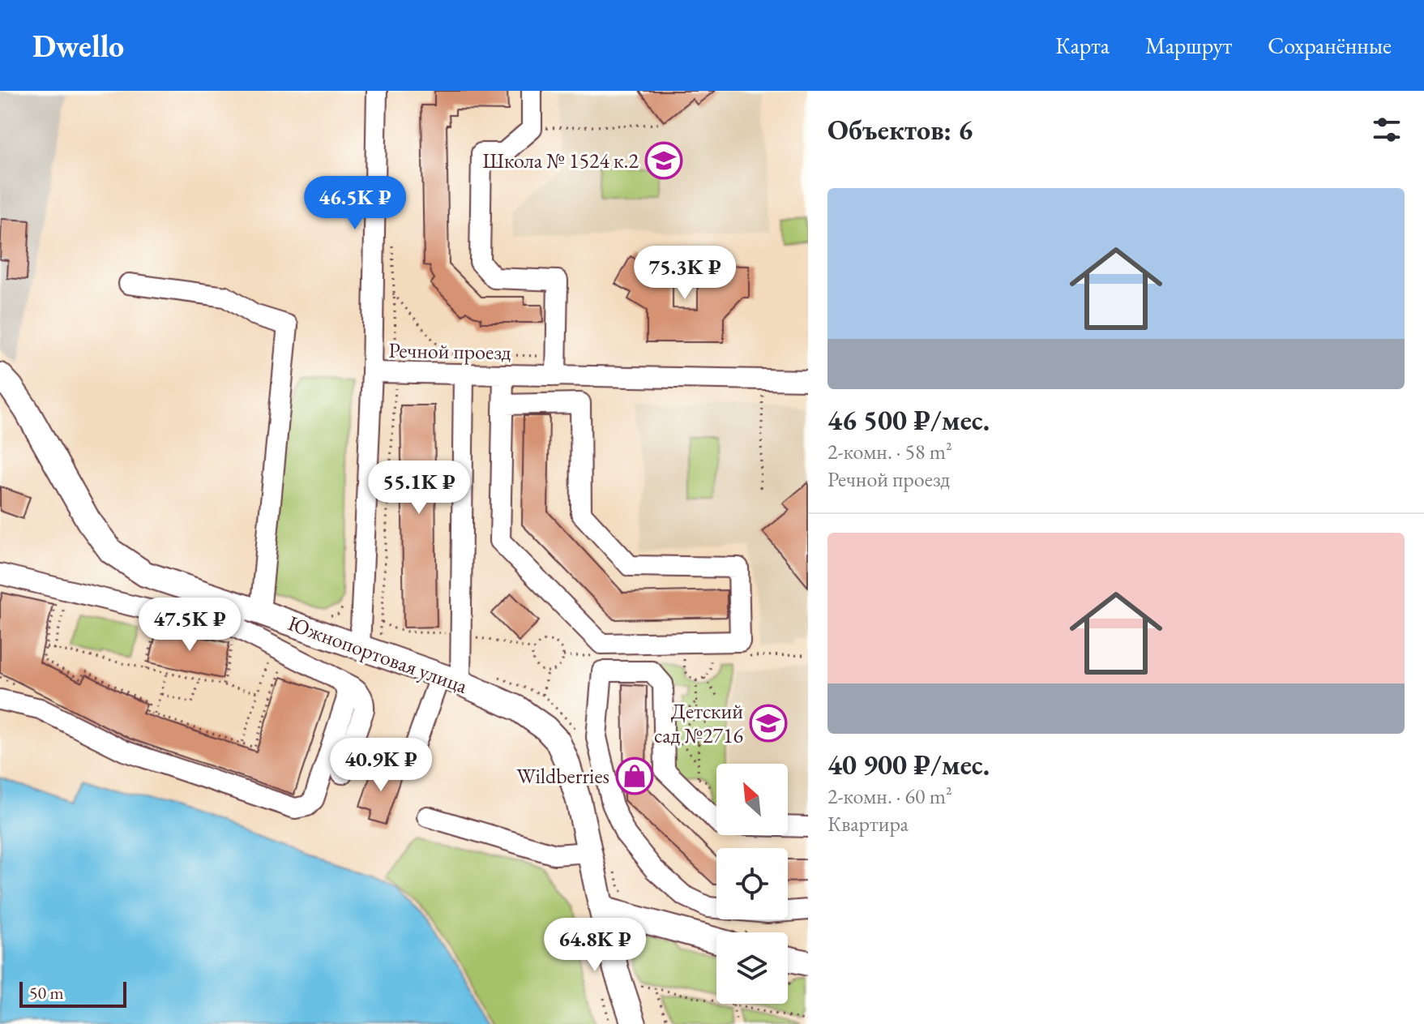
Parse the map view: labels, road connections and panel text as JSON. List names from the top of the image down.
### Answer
{
  "streets": {
    "main road": ["Южнопортовая улица"],
    "street": ["Речной проезд"]
  },
  "places": {
    "school or university": ["Школа № 1524 к.2", "Детский сад №2716"],
    "shop": ["Wildberries"]
  },
  "scale_bar": "50 m",
  "north": "top left",
  "page": {
    "header": "Dwello",
    "nav": ["Карта", "Маршрут", "Сохранённые"],
    "heading": "Объектов: 6",
    "list": [
      {
        "name": "46 500 ₽/мес.",
        "note": "2-комн. · 58 m² · Речной проезд"
      },
      {
        "name": "40 900 ₽/мес.",
        "note": "2-комн. · 60 m² · Квартира"
      }
    ],
    "price": [
      "46.5K ₽",
      "75.3K ₽",
      "55.1K ₽",
      "47.5K ₽",
      "40.9K ₽",
      "64.8K ₽"
    ],
    "scale": "50 m"
  }
}
